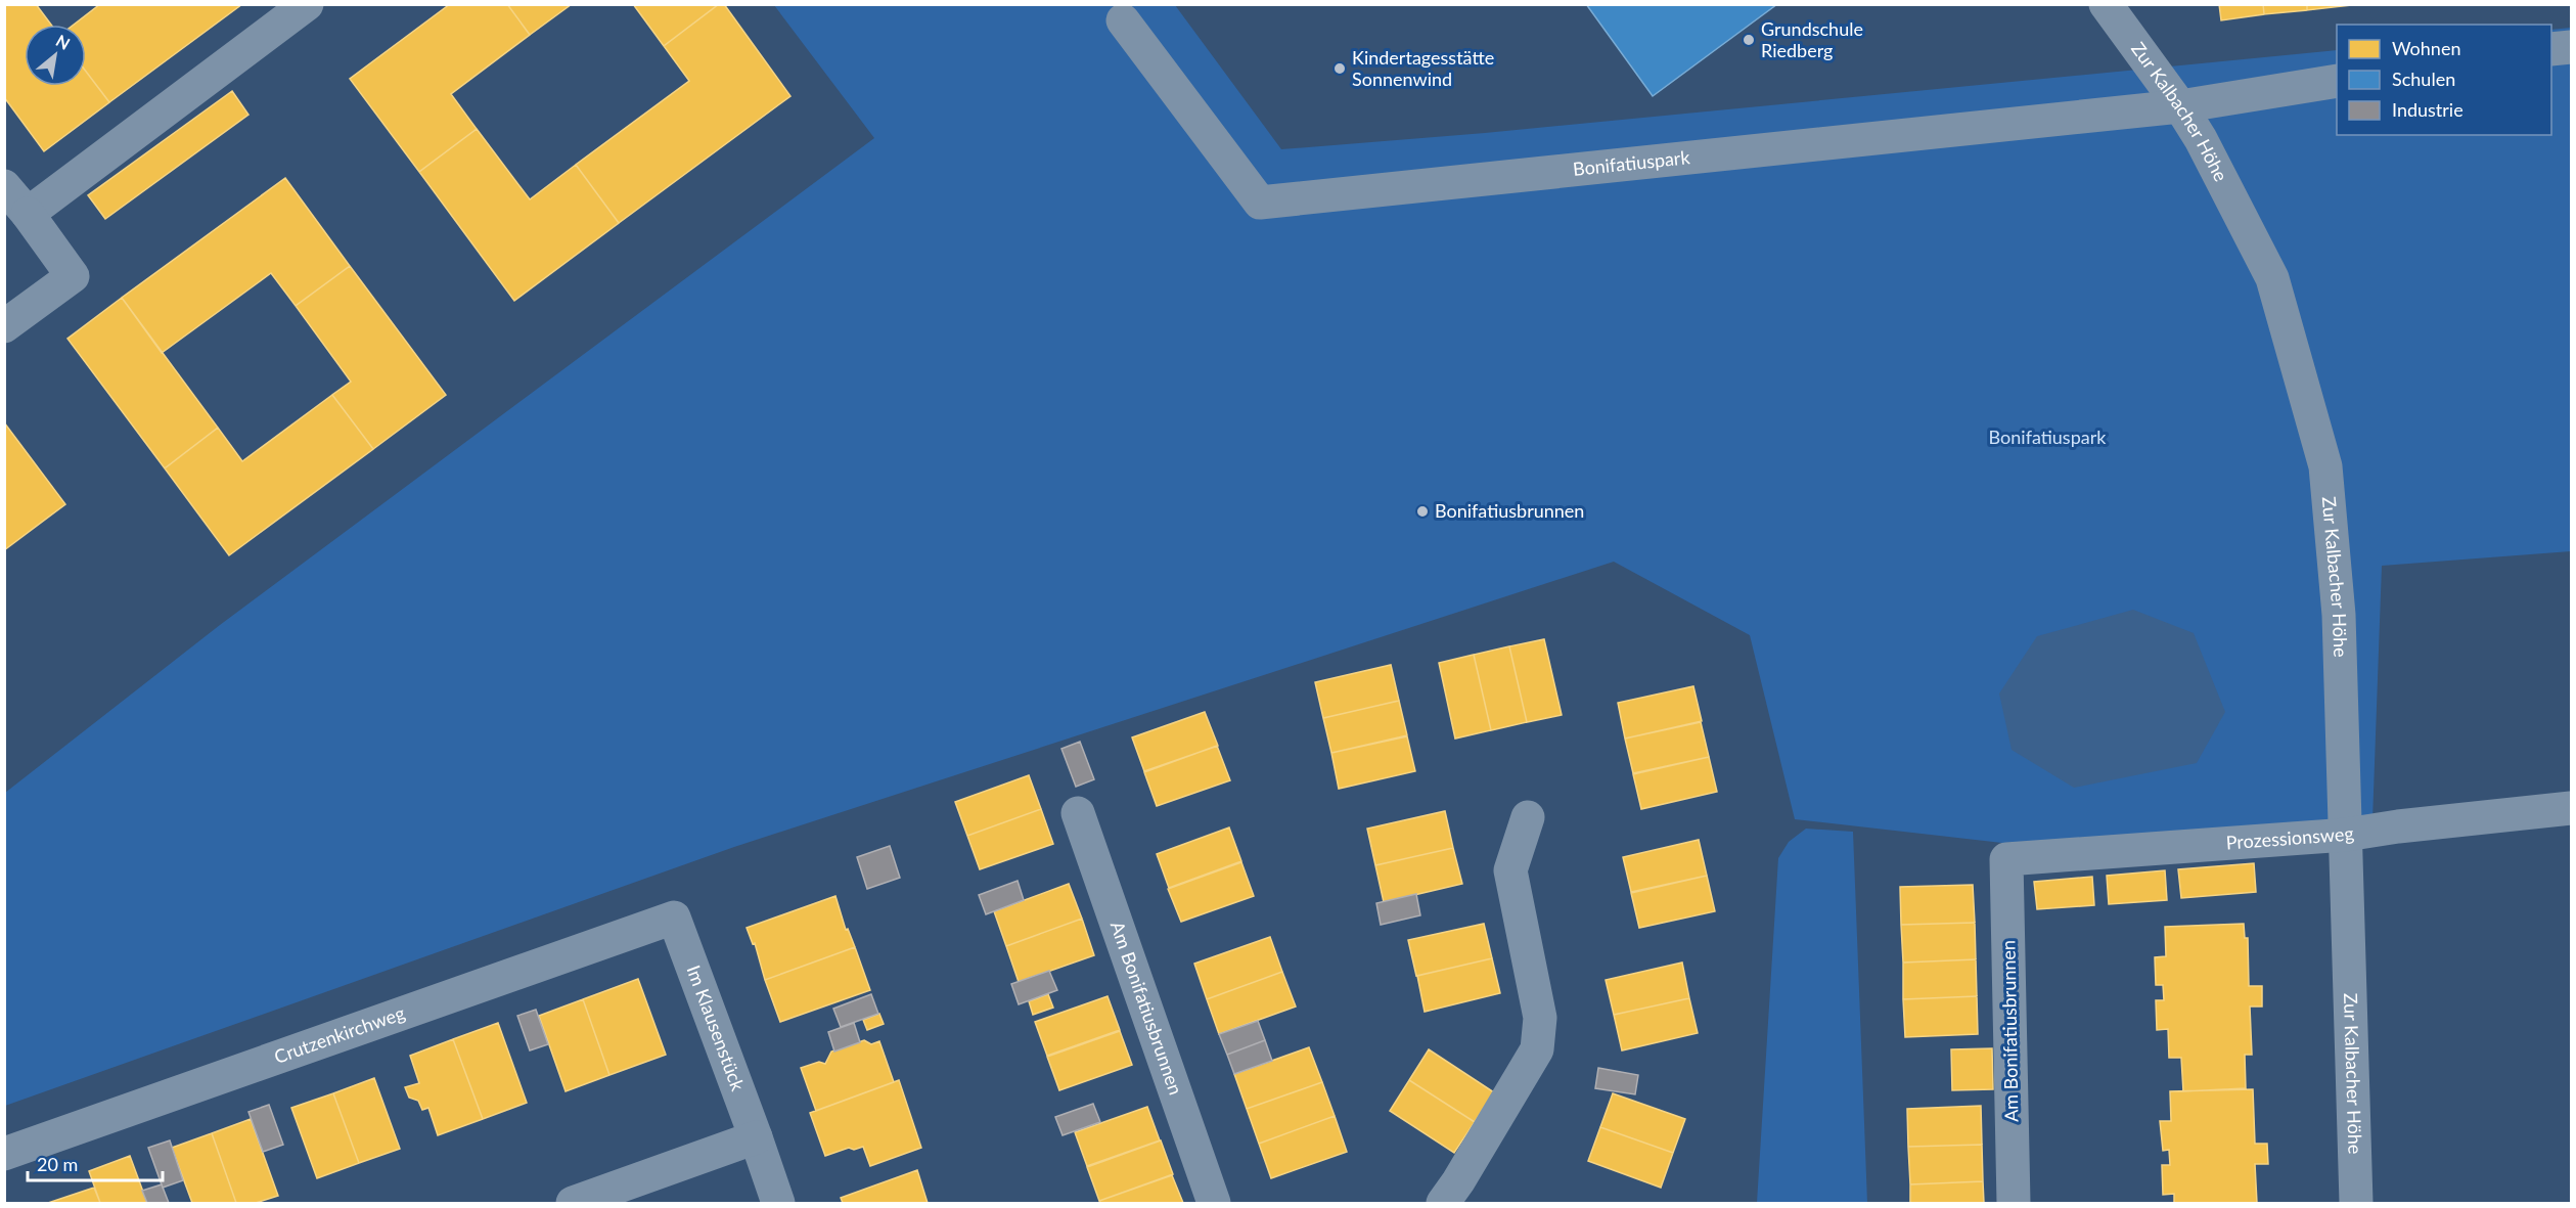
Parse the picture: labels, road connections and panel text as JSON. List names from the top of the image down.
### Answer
{
  "streets": {
    "street": [
      "Zur Kalbacher Höhe",
      "Bonifatiuspark",
      "Prozessionsweg",
      "Am Bonifatiusbrunnen",
      "Im Klausenstück",
      "Crutzenkirchweg"
    ]
  },
  "crossings": [
    ["Zur Kalbacher Höhe", "Bonifatiuspark"],
    ["Zur Kalbacher Höhe", "Prozessionsweg"],
    ["Prozessionsweg", "Am Bonifatiusbrunnen"],
    ["Im Klausenstück", "Crutzenkirchweg"]
  ],
  "parks": ["Bonifatiuspark"],
  "places": ["Grundschule Riedberg", "Kindertagesstätte Sonnenwind", "Bonifatiusbrunnen"],
  "legend": ["Wohnen", "Schulen", "Industrie"],
  "scale_bar": "20 m",
  "north": "top right"
}
